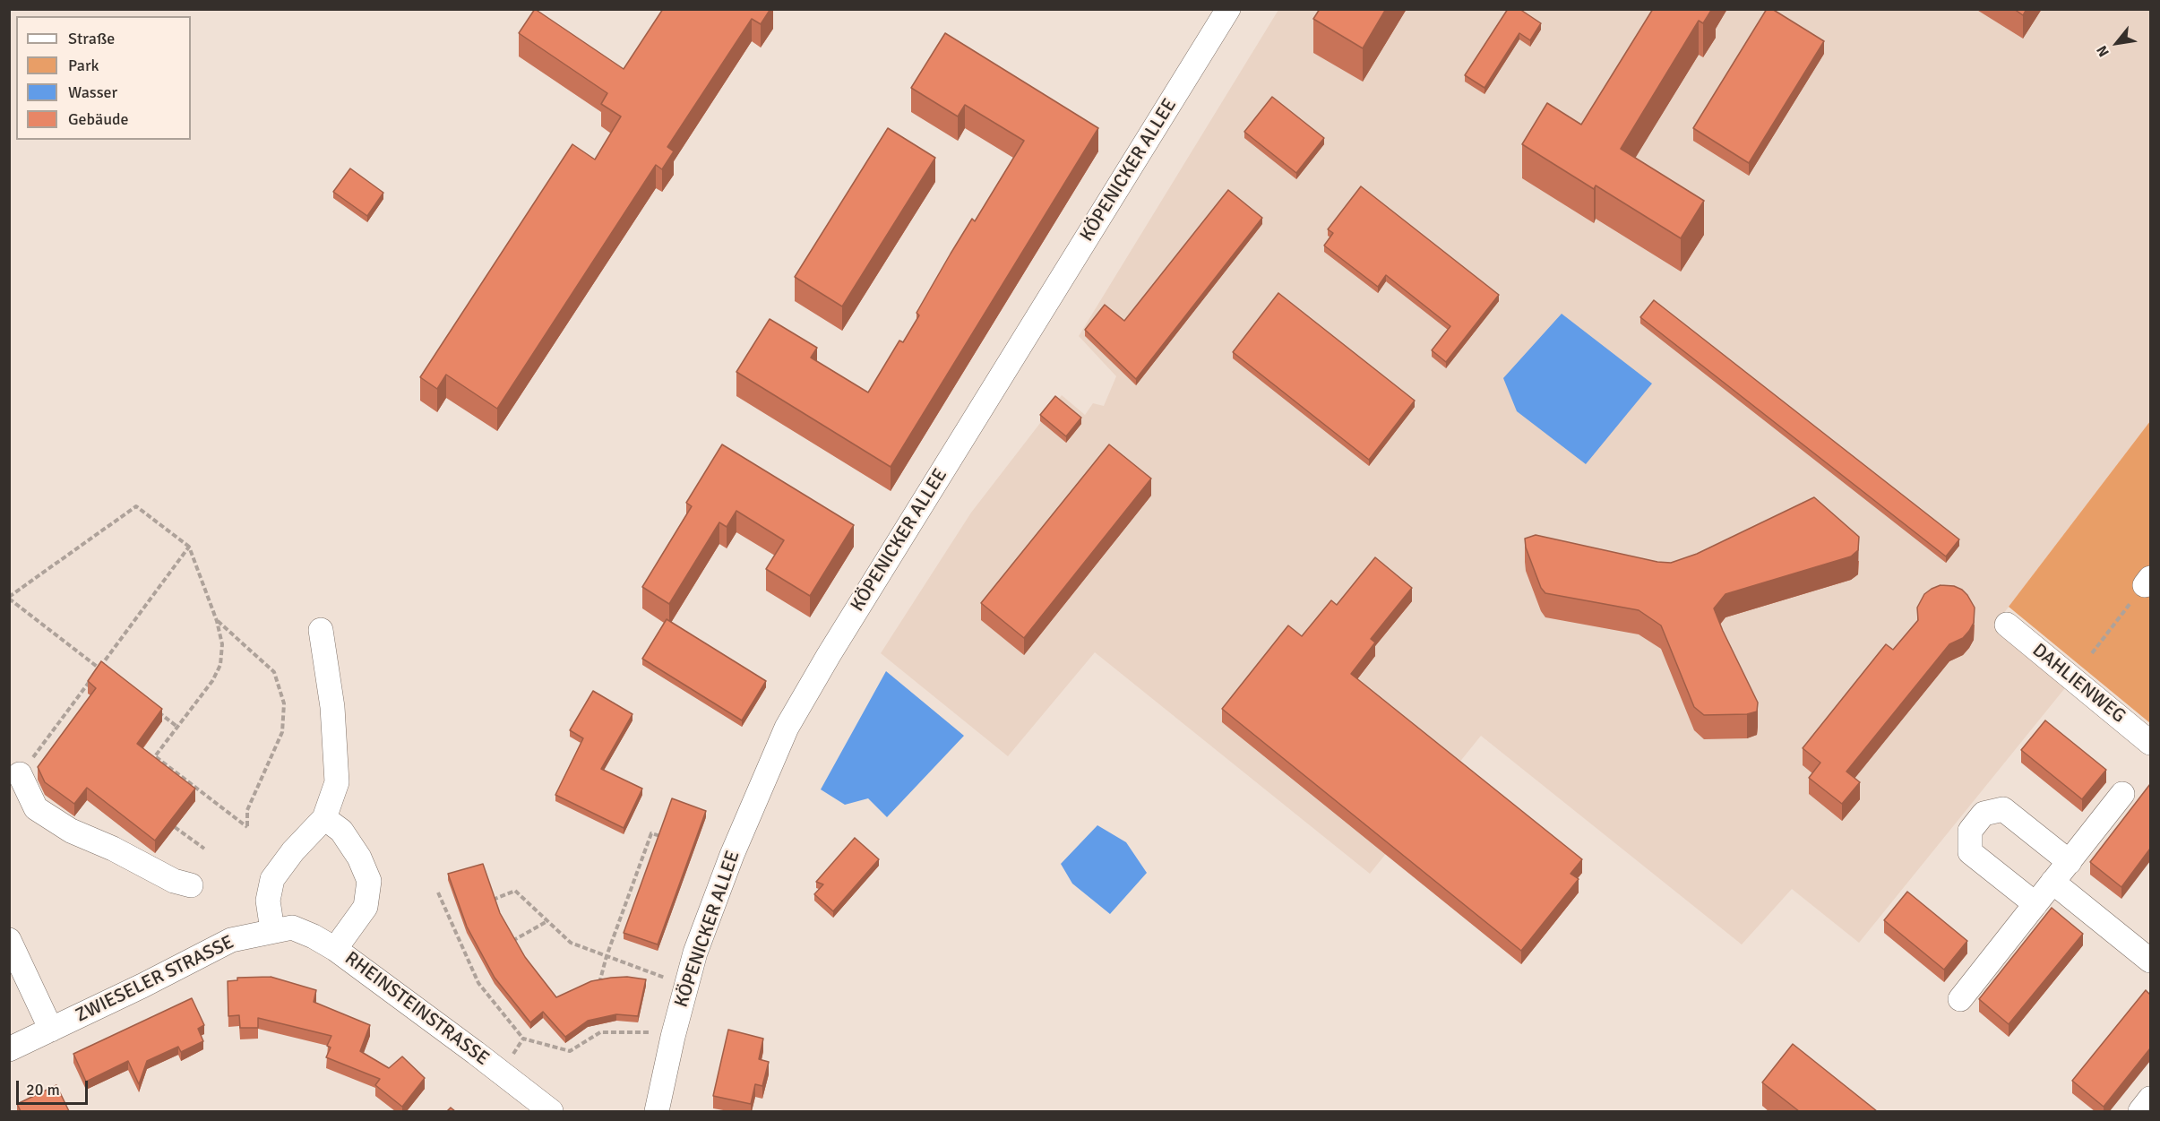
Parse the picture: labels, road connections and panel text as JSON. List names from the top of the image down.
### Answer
{
  "streets": {
    "street": [
      "KÖPENICKER ALLEE",
      "DAHLIENWEG",
      "ZWIESELER STRASSE",
      "RHEINSTEINSTRASSE"
    ]
  },
  "crossings": [
    ["ZWIESELER STRASSE", "RHEINSTEINSTRASSE"]
  ],
  "legend": [
    "Straße",
    "Park",
    "Wasser",
    "Gebäude"
  ],
  "scale_bar": "20 m",
  "north": "bottom left"
}
